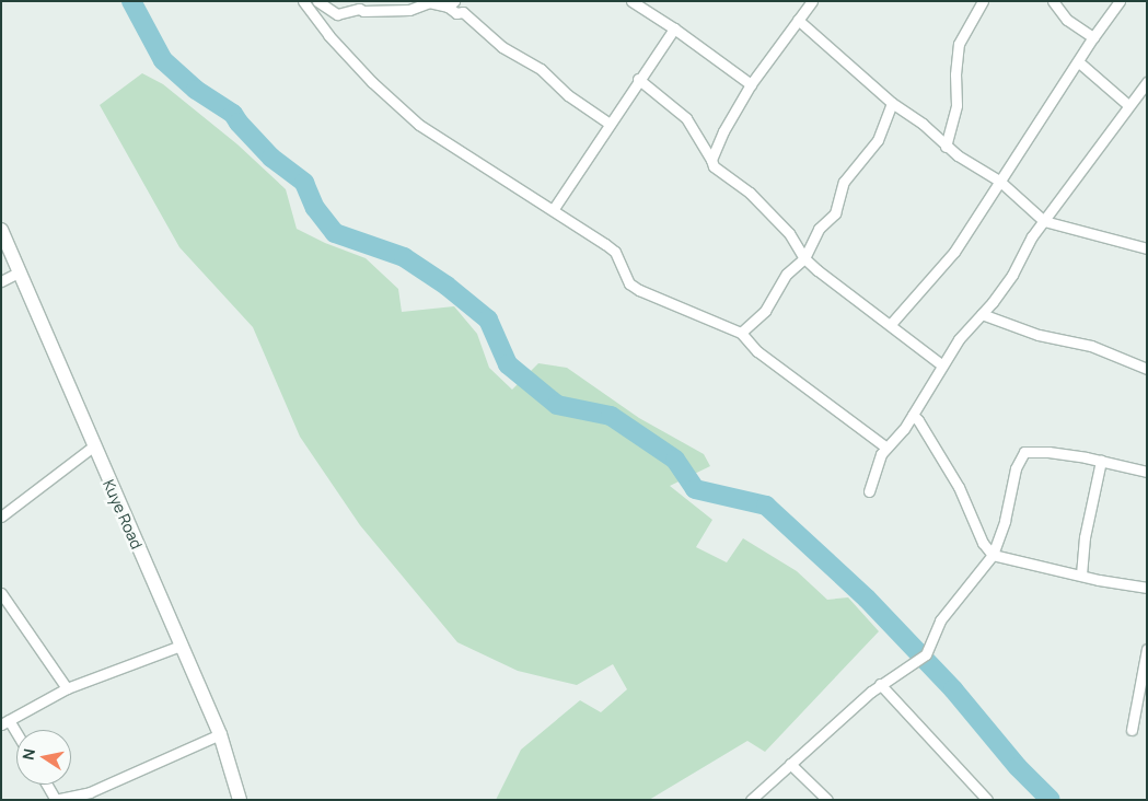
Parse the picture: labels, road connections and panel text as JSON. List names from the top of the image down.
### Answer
{
  "streets": {
    "street": ["Kuye Road"]
  },
  "north": "left"
}
